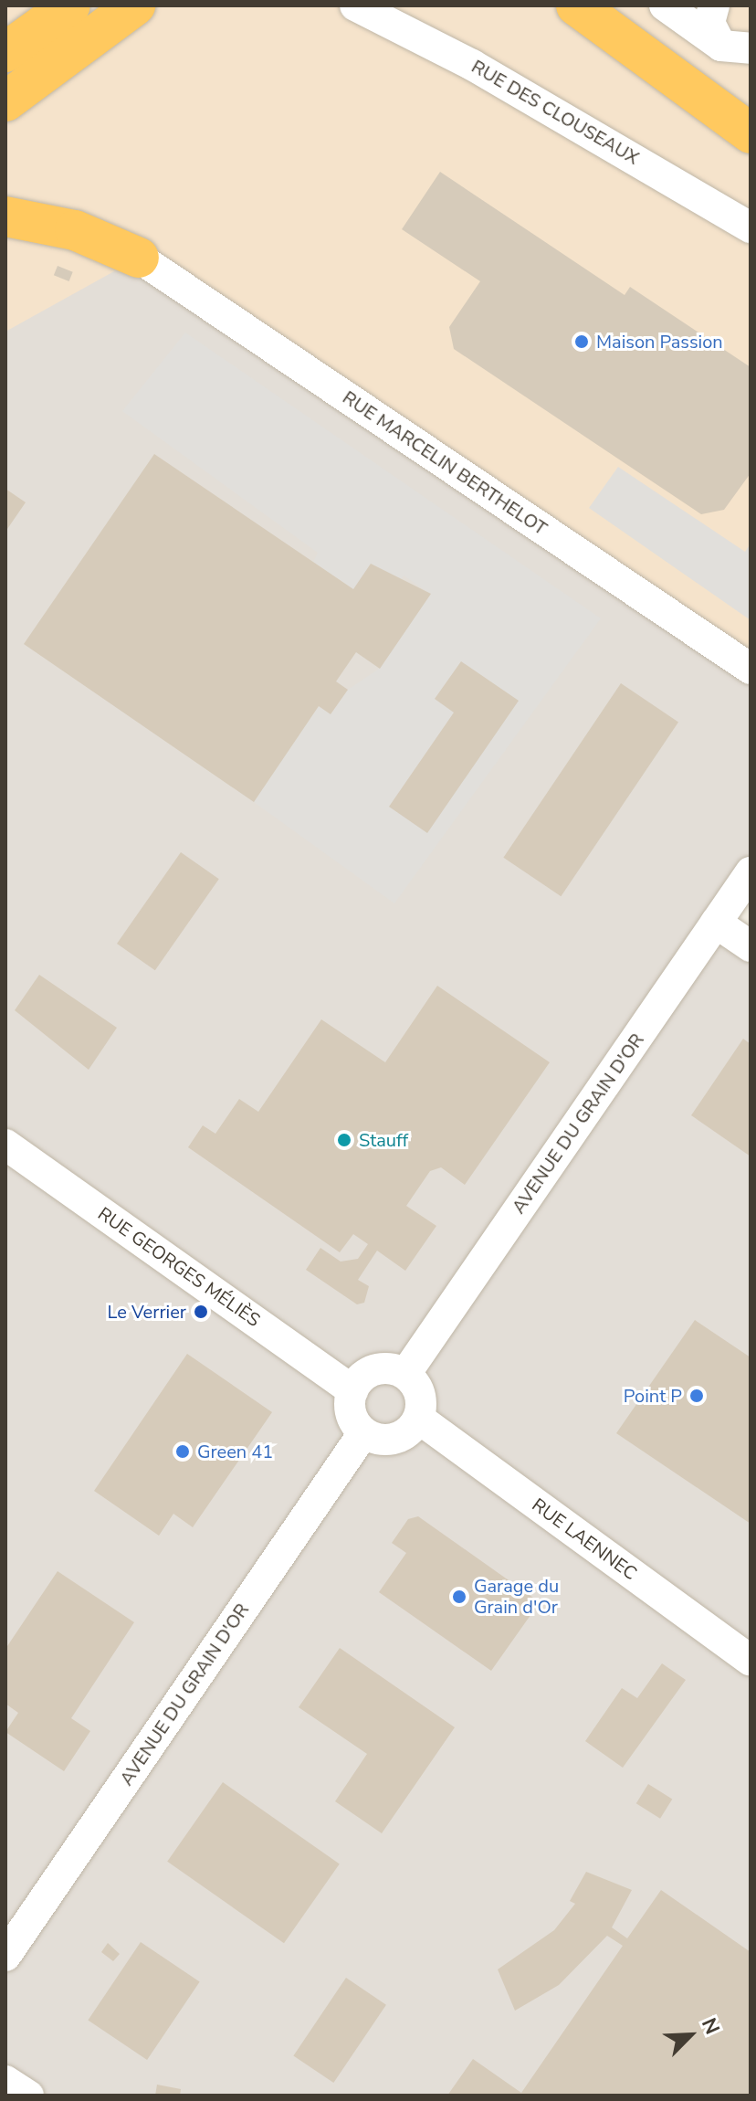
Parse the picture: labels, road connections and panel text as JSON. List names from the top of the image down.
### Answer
{
  "streets": {
    "street": [
      "RUE DES CLOUSEAUX",
      "RUE MARCELIN BERTHELOT",
      "AVENUE DU GRAIN D'OR",
      "RUE GEORGES MÉLIÈS",
      "RUE LAENNEC"
    ]
  },
  "crossings": [
    ["AVENUE DU GRAIN D'OR", "RUE GEORGES MÉLIÈS"],
    ["AVENUE DU GRAIN D'OR", "RUE LAENNEC"],
    ["RUE GEORGES MÉLIÈS", "RUE LAENNEC"]
  ],
  "places": [
    "Maison Passion",
    "Stauff",
    "Le Verrier",
    "Point P",
    "Green 41",
    "Garage du Grain d'Or"
  ],
  "north": "top right"
}
